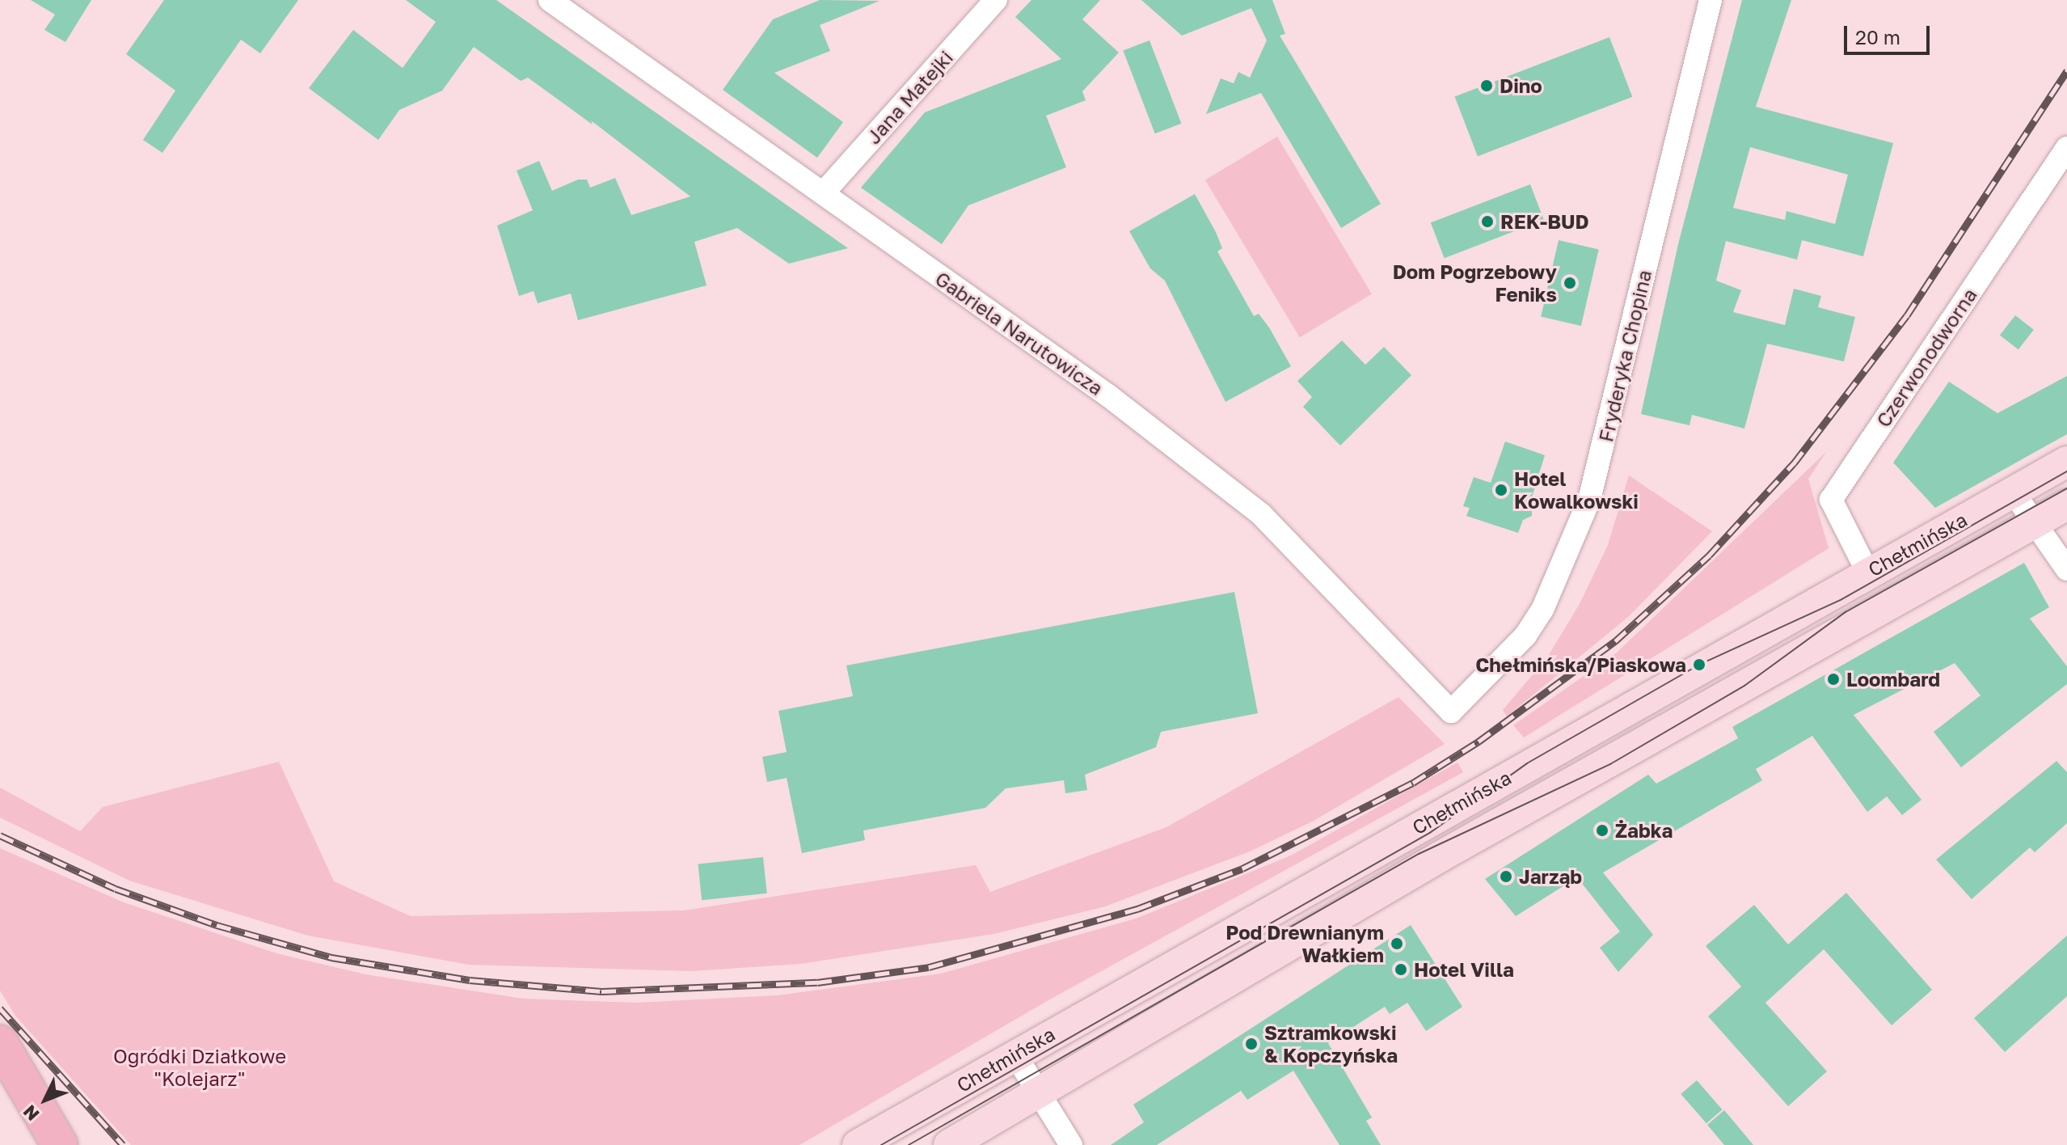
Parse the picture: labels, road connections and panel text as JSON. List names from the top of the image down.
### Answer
{
  "streets": {
    "main road": ["Chełmińska"],
    "street": [
      "Jana Matejki",
      "Gabriela Narutowicza",
      "Fryderyka Chopina",
      "Czerwonodworna"
    ]
  },
  "crossings": [
    ["Jana Matejki", "Gabriela Narutowicza"],
    ["Gabriela Narutowicza", "Fryderyka Chopina"],
    ["Czerwonodworna", "Chełmińska"]
  ],
  "parks": ["Ogródki Działkowe \"Kolejarz\""],
  "places": [
    "Dino",
    "REK-BUD",
    "Dom Pogrzebowy Feniks",
    "Hotel Kowalkowski",
    "Chełmińska/Piaskowa",
    "Loombard",
    "Żabka",
    "Jarząb",
    "Pod Drewnianym Wałkiem",
    "Hotel Villa",
    "Sztramkowski & Kopczyńska"
  ],
  "scale_bar": "20 m",
  "north": "bottom left"
}
